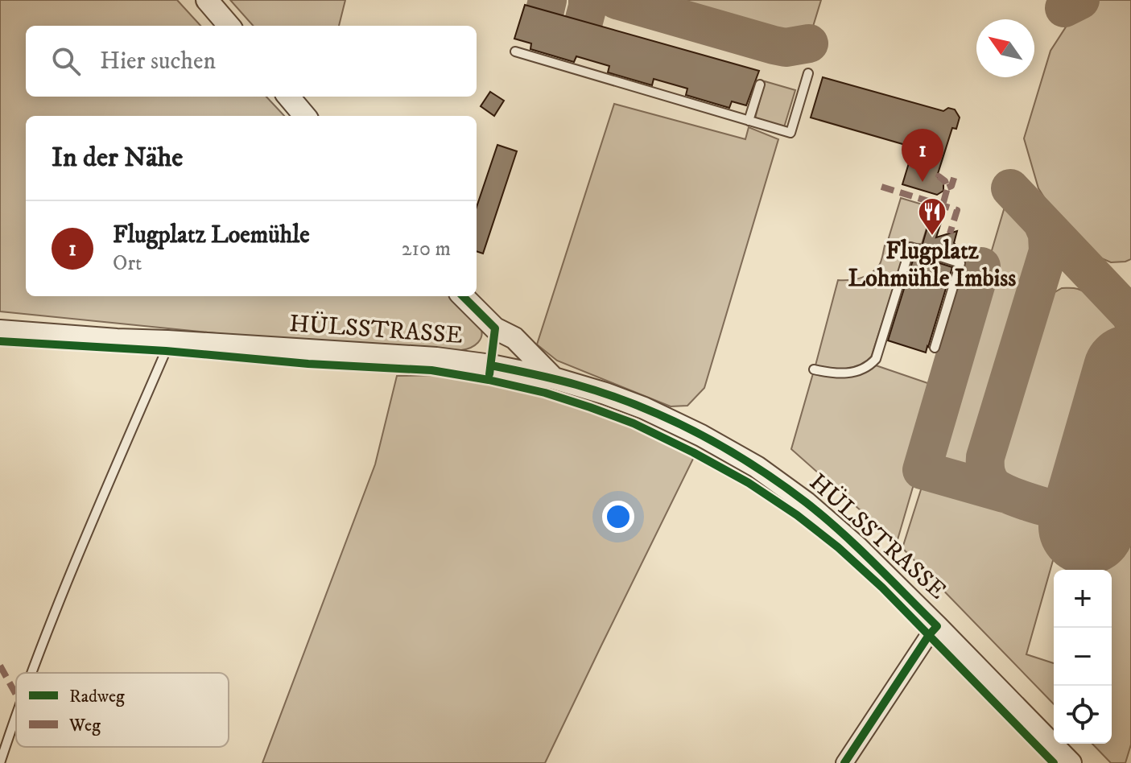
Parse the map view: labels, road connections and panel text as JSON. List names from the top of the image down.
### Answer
{
  "streets": {
    "street": ["HÜLSSTRASSE"]
  },
  "places": {
    "restaurant": ["Flugplatz Lohmühle Imbiss"]
  },
  "legend": ["Radweg", "Weg"],
  "north": "top left",
  "page": {
    "search": "Hier suchen",
    "heading": "In der Nähe",
    "pins": "1",
    "list": [
      {
        "mark": "1",
        "name": "Flugplatz Loemühle",
        "note": "Ort",
        "value": "210 m"
      }
    ],
    "map_buttons": ["+", "−"]
  }
}
